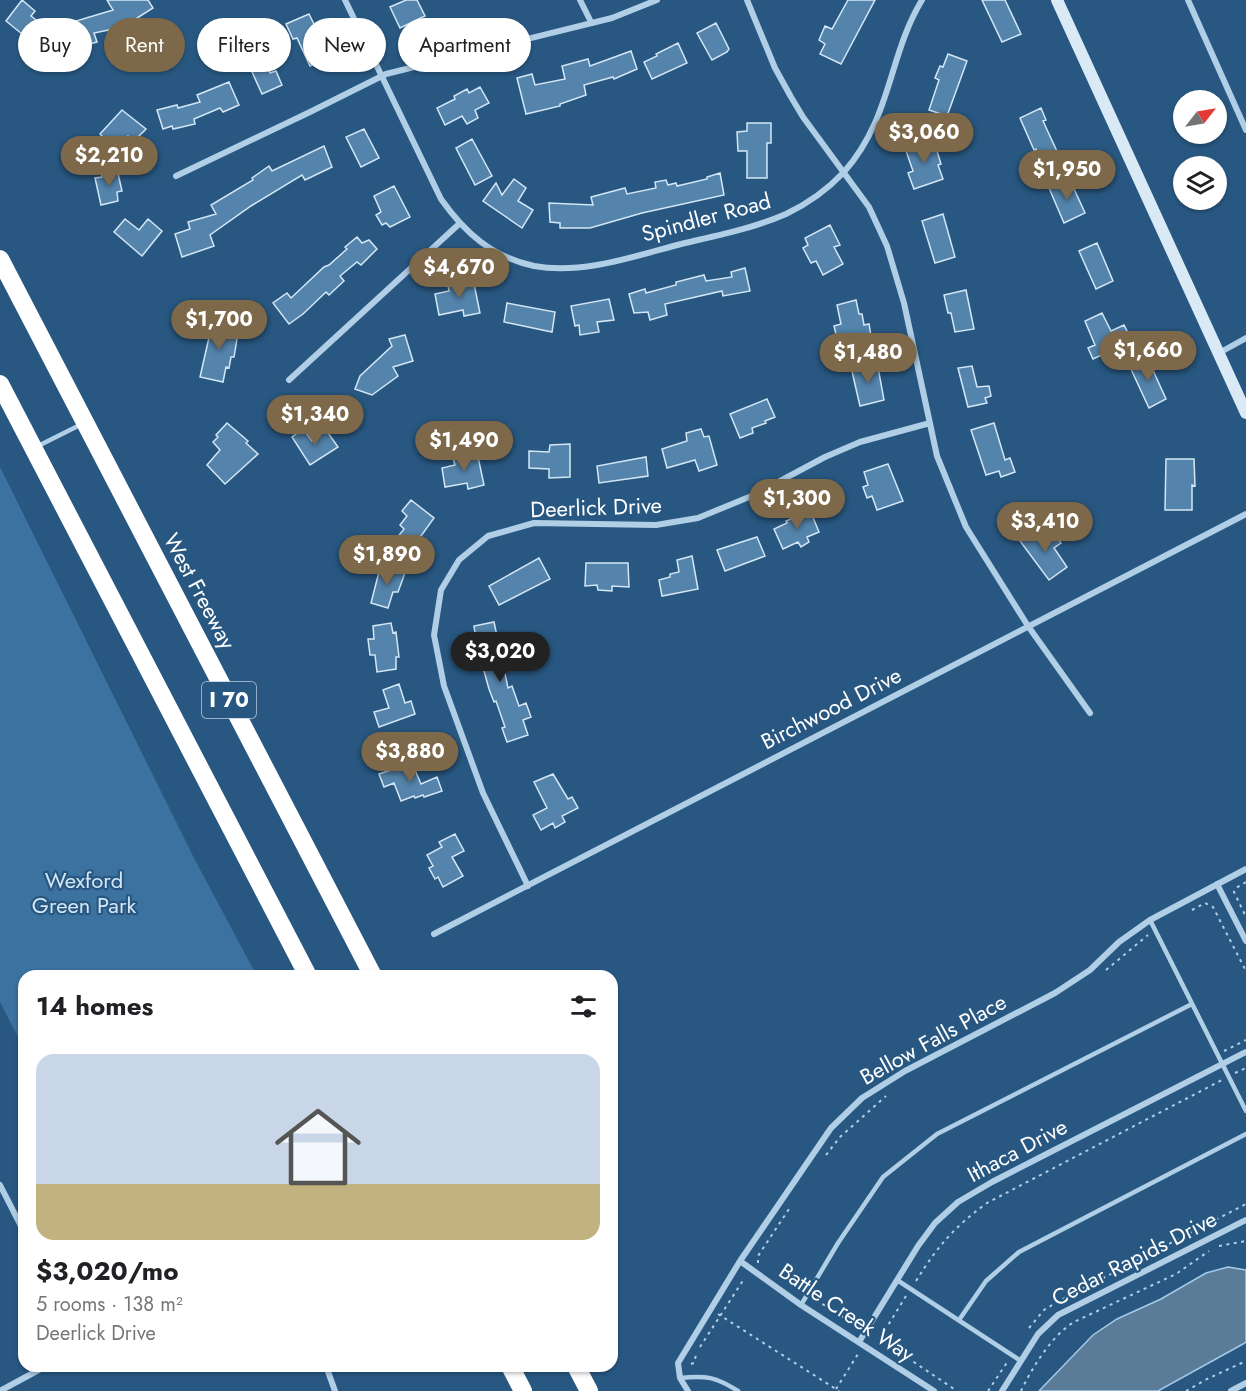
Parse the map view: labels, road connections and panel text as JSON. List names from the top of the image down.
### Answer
{
  "streets": {
    "highway": ["West Freeway", "I 70"],
    "street": [
      "Spindler Road",
      "Deerlick Drive",
      "Birchwood Drive",
      "Bellow Falls Place",
      "Ithaca Drive",
      "Cedar Rapids Drive",
      "Battle Creek Way"
    ]
  },
  "crossings": [
    ["Deerlick Drive", "Birchwood Drive"],
    ["Bellow Falls Place", "Battle Creek Way"],
    ["Ithaca Drive", "Battle Creek Way"]
  ],
  "parks": ["Wexford Green Park"],
  "north": "top right",
  "page": {
    "chip": [
      "Buy",
      "Rent",
      "Filters",
      "New",
      "Apartment"
    ],
    "price": [
      "$3,060",
      "$2,210",
      "$1,950",
      "$4,670",
      "$1,700",
      "$1,660",
      "$1,480",
      "$1,340",
      "$1,490",
      "$1,300",
      "$3,410",
      "$1,890",
      "$3,020",
      "$3,880"
    ],
    "heading": "14 homes",
    "list": [
      {
        "name": "$3,020/mo",
        "note": "5 rooms · 138 m² · Deerlick Drive"
      }
    ]
  }
}
